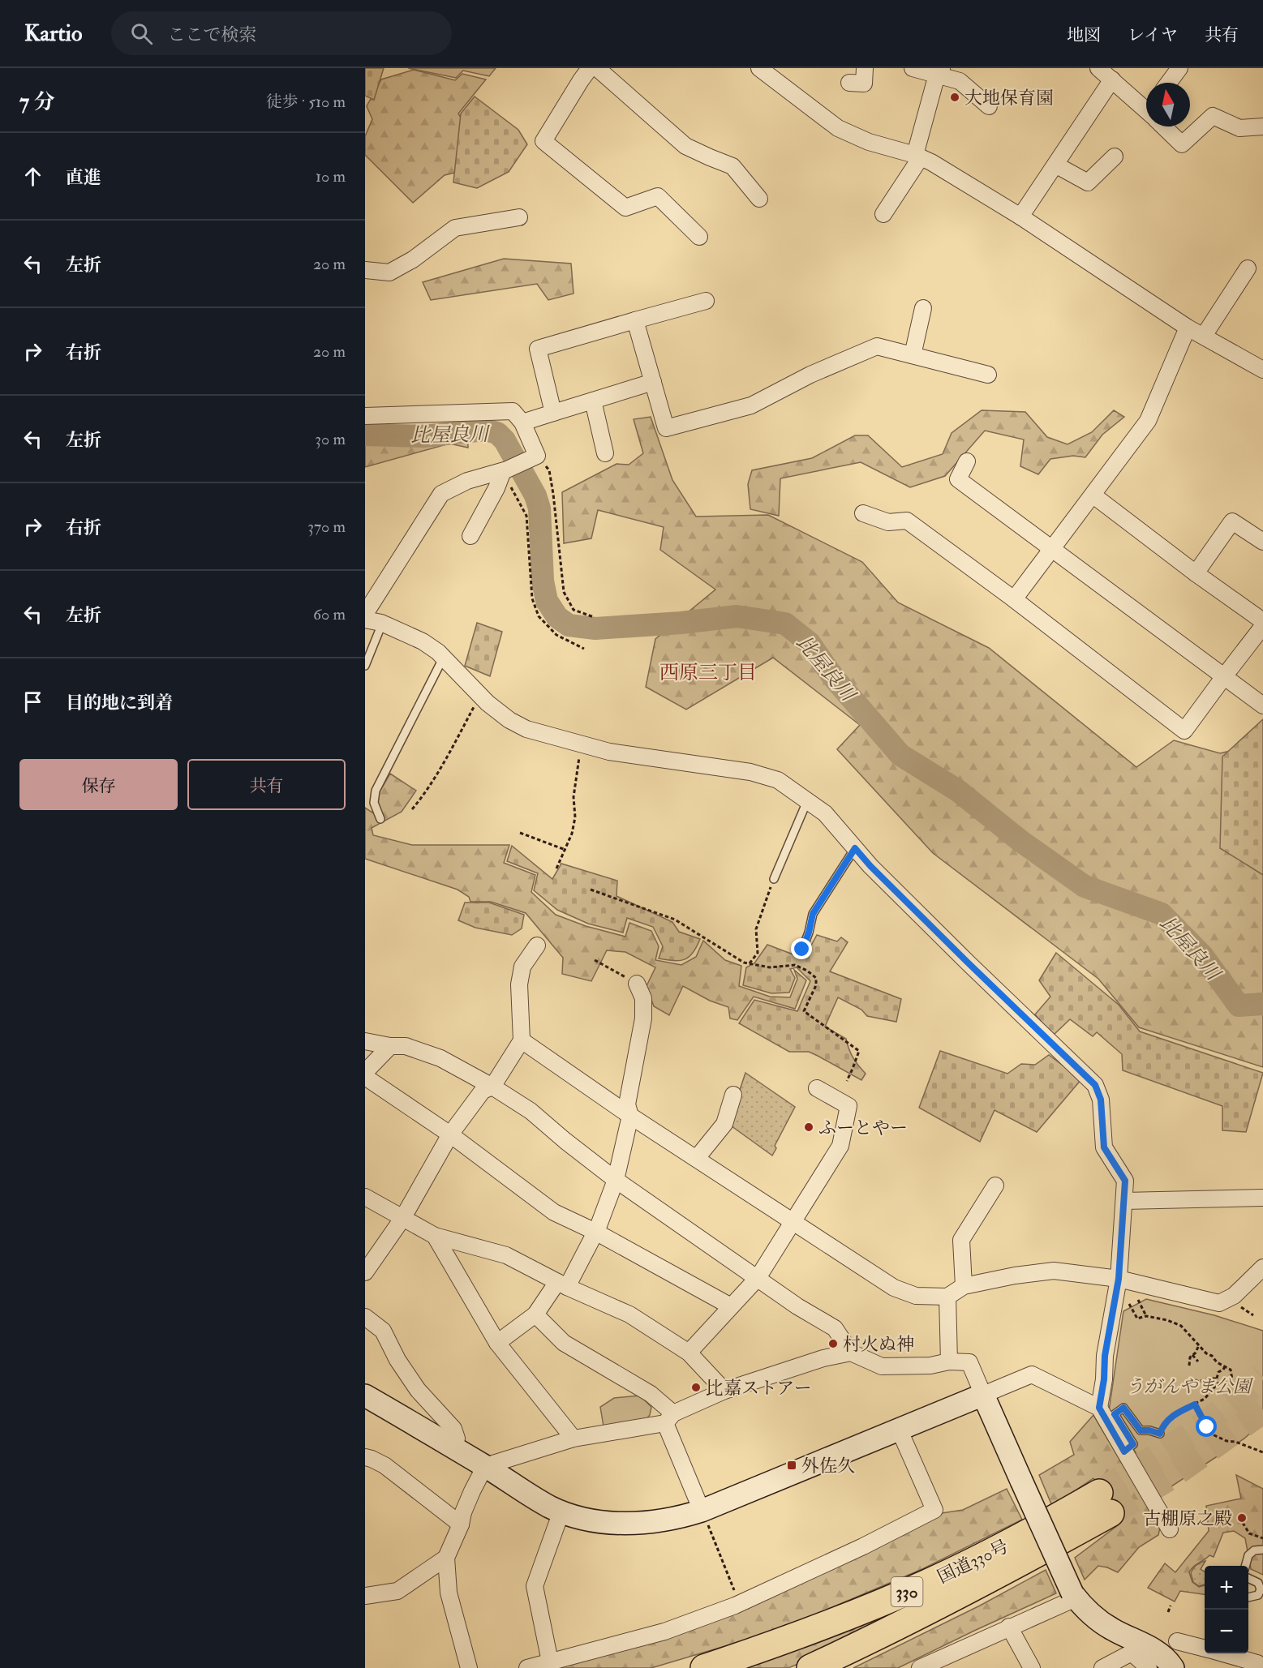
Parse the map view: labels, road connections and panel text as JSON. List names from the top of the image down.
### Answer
{
  "streets": {
    "highway": ["国道330号", "330"]
  },
  "districts": ["西原三丁目"],
  "water": ["比屋良川"],
  "parks": ["うがんやま公園"],
  "places": {
    "other": [
      "大地保育園",
      "ふーとやー",
      "村火ぬ神",
      "比嘉ストアー",
      "古棚原之殿"
    ],
    "transit": ["外佐久"]
  },
  "north": "top",
  "page": {
    "header": "Kartio",
    "search": "ここで検索",
    "nav": ["地図", "レイヤ", "共有"],
    "heading": ["7 分", "徒歩 · 510 m"],
    "list": [
      ["直進", "10 m"],
      ["左折", "20 m"],
      ["右折", "20 m"],
      ["左折", "30 m"],
      ["右折", "370 m"],
      ["左折", "60 m"],
      "目的地に到着"
    ],
    "buttons": ["保存", "共有"],
    "map_buttons": ["+", "−"]
  }
}
